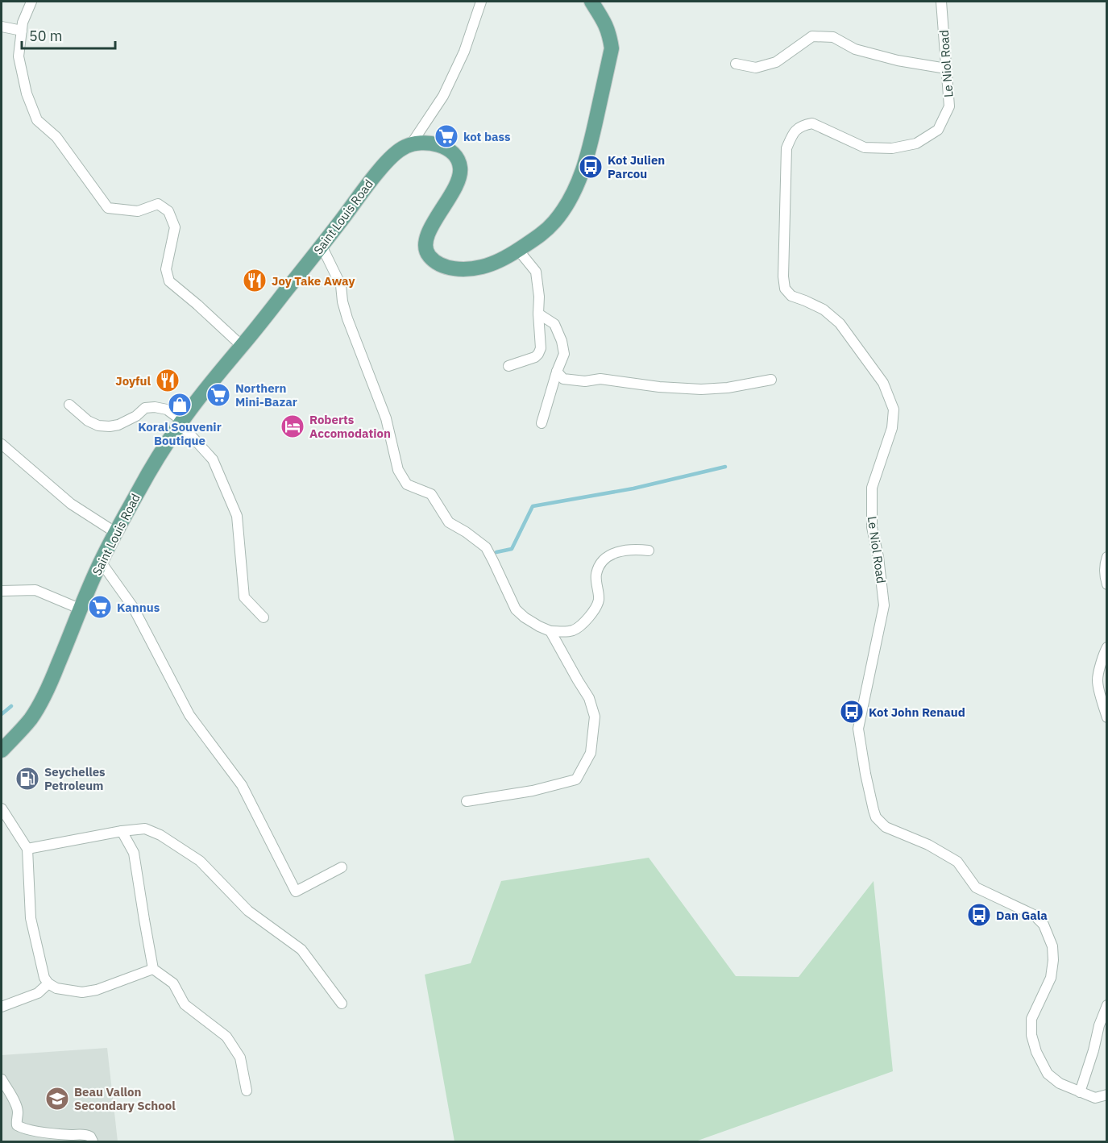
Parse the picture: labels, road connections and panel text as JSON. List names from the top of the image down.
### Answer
{
  "streets": {
    "main road": ["Saint Louis Road"],
    "street": ["Le Niol Road"]
  },
  "places": {
    "supermarket": ["kot bass", "Northern Mini-Bazar", "Kannus"],
    "bus stop": ["Kot Julien Parcou", "Kot John Renaud", "Dan Gala"],
    "restaurant": ["Joy Take Away", "Joyful"],
    "shop": ["Koral Souvenir Boutique"],
    "hotel": ["Roberts Accomodation"],
    "fuel station": ["Seychelles Petroleum"],
    "school or university": ["Beau Vallon Secondary School"]
  },
  "scale_bar": "50 m"
}
